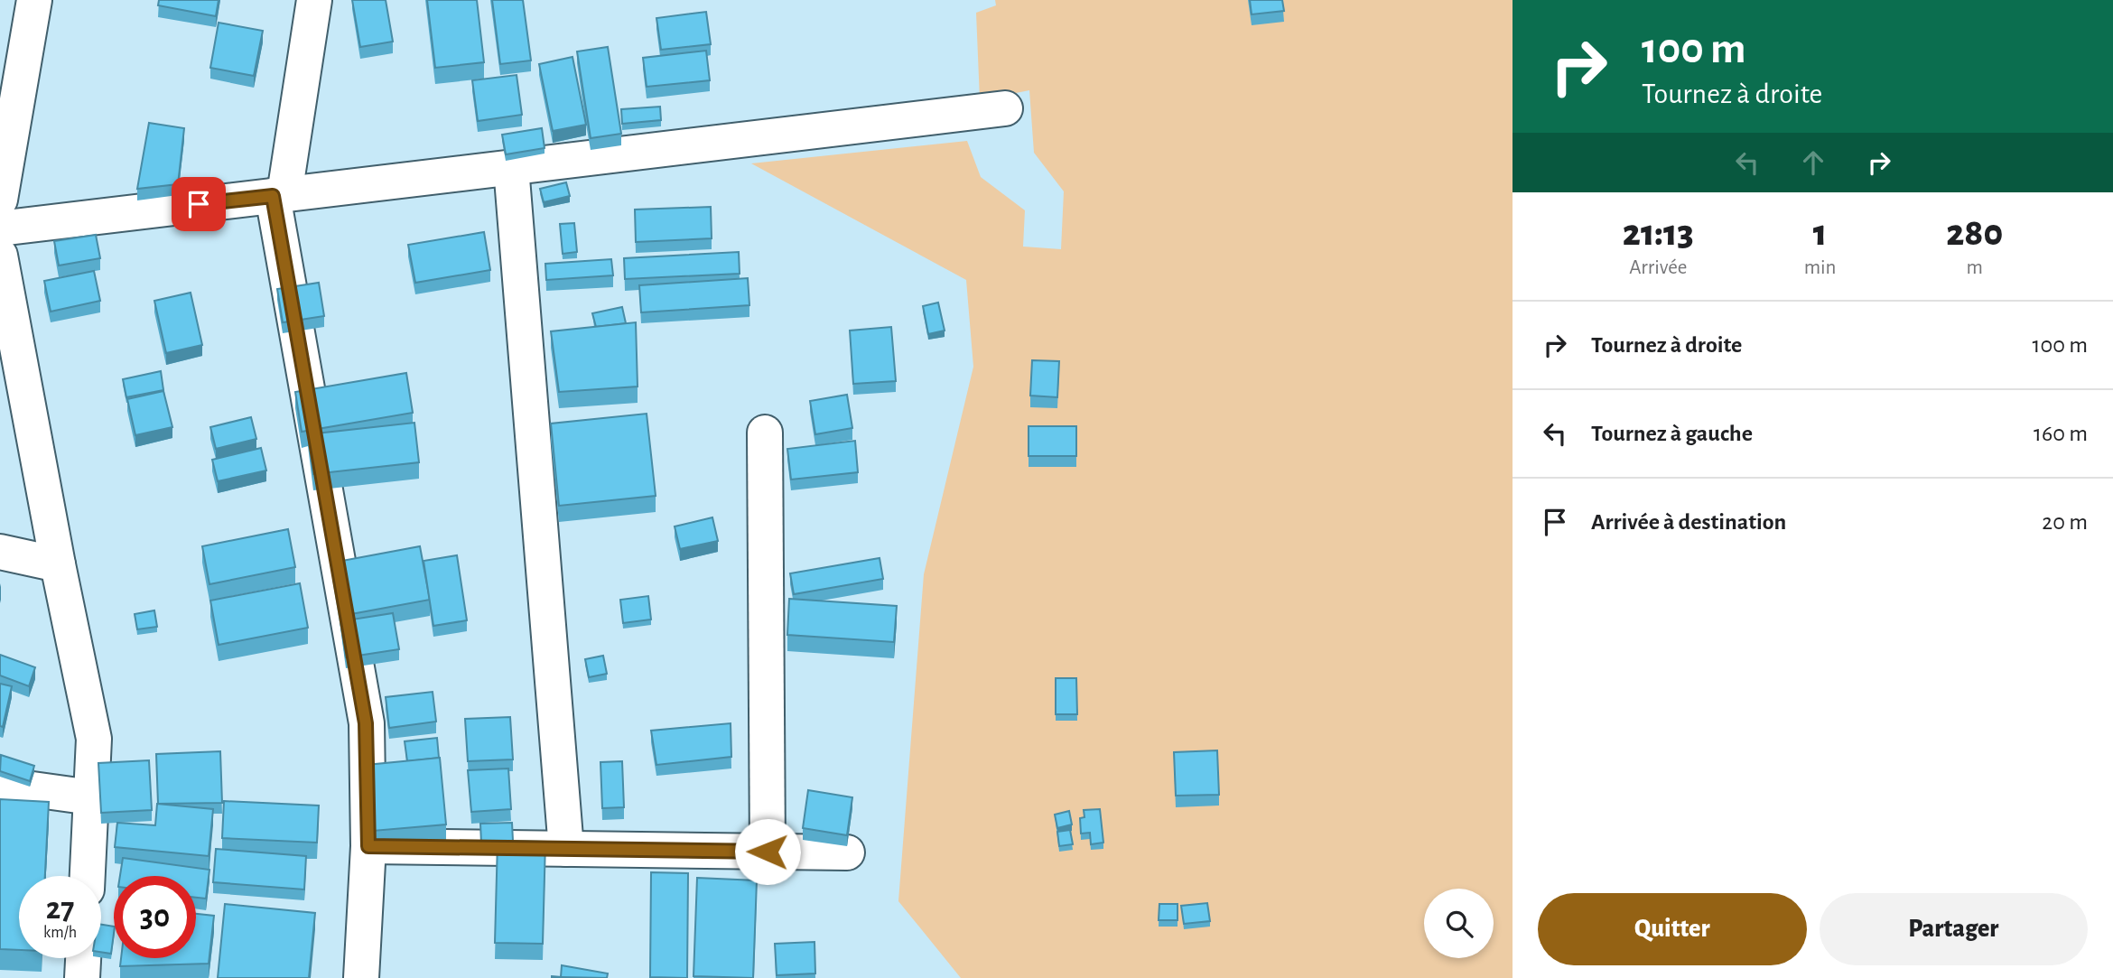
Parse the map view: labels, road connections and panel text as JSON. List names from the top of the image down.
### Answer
{
  "page": {
    "turn": ["100 m", "Tournez à droite"],
    "eta": [
      "21:13",
      "Arrivée",
      "1",
      "min",
      "280",
      "m"
    ],
    "list": [
      {
        "name": "Tournez à droite",
        "value": "100 m"
      },
      {
        "name": "Tournez à gauche",
        "value": "160 m"
      },
      {
        "name": "Arrivée à destination",
        "value": "20 m"
      }
    ],
    "speed": "27 km/h",
    "limit": "30",
    "buttons": ["Quitter", "Partager"]
  }
}
